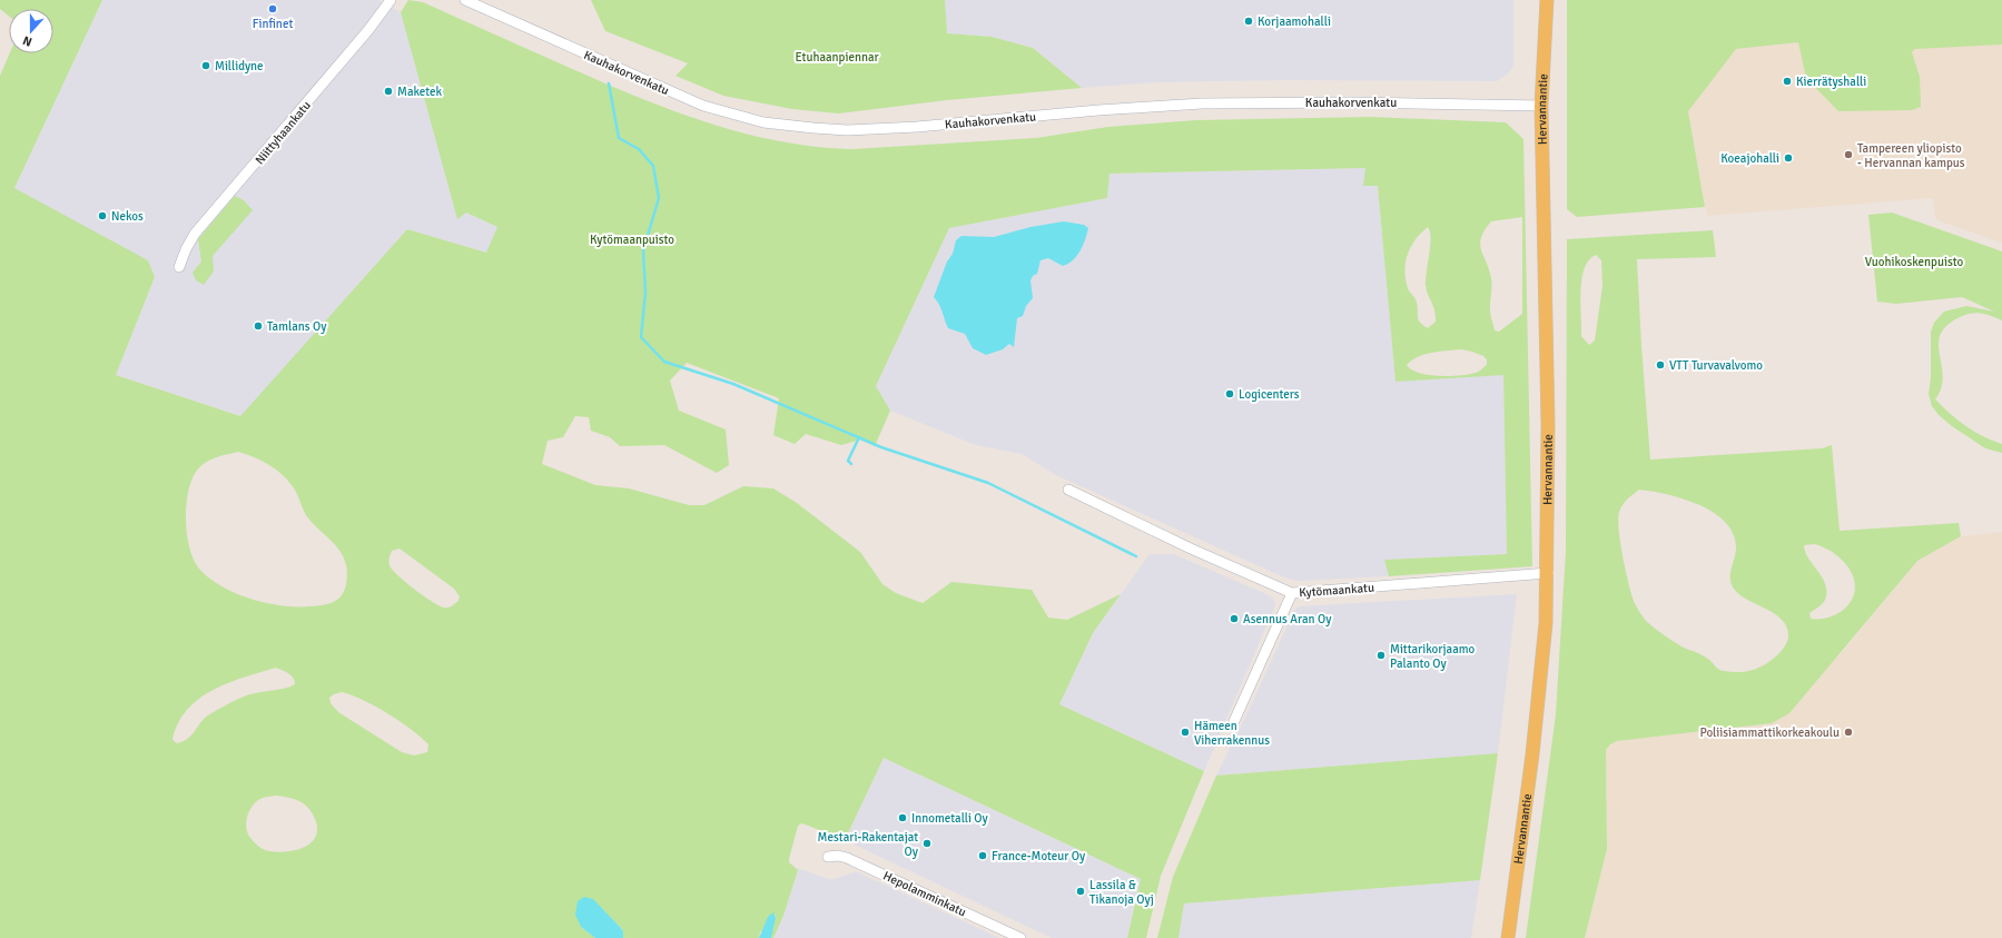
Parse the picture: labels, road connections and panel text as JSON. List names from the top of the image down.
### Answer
{
  "streets": {
    "main road": ["Hervannantie"],
    "street": [
      "Kauhakorvenkatu",
      "Niittyhaankatu",
      "Kytömaankatu",
      "Hepolamminkatu"
    ]
  },
  "crossings": [
    ["Kauhakorvenkatu", "Hervannantie"],
    ["Hervannantie", "Kytömaankatu"]
  ],
  "parks": ["Etuhaanpiennar", "Kytömaanpuisto", "Vuohikoskenpuisto"],
  "places": [
    "Finfinet",
    "Korjaamohalli",
    "Millidyne",
    "Kierrätyshalli",
    "Maketek",
    "Tampereen yliopisto - Hervannan kampus",
    "Koeajohalli",
    "Nekos",
    "Tamlans Oy",
    "VTT Turvavalvomo",
    "Logicenters",
    "Asennus Aran Oy",
    "Mittarikorjaamo Palanto Oy",
    "Hämeen Viherrakennus",
    "Poliisiammattikorkeakoulu",
    "Innometalli Oy",
    "Mestari-Rakentajat Oy",
    "France-Moteur Oy",
    "Lassila & Tikanoja Oyj"
  ],
  "north": "bottom"
}
